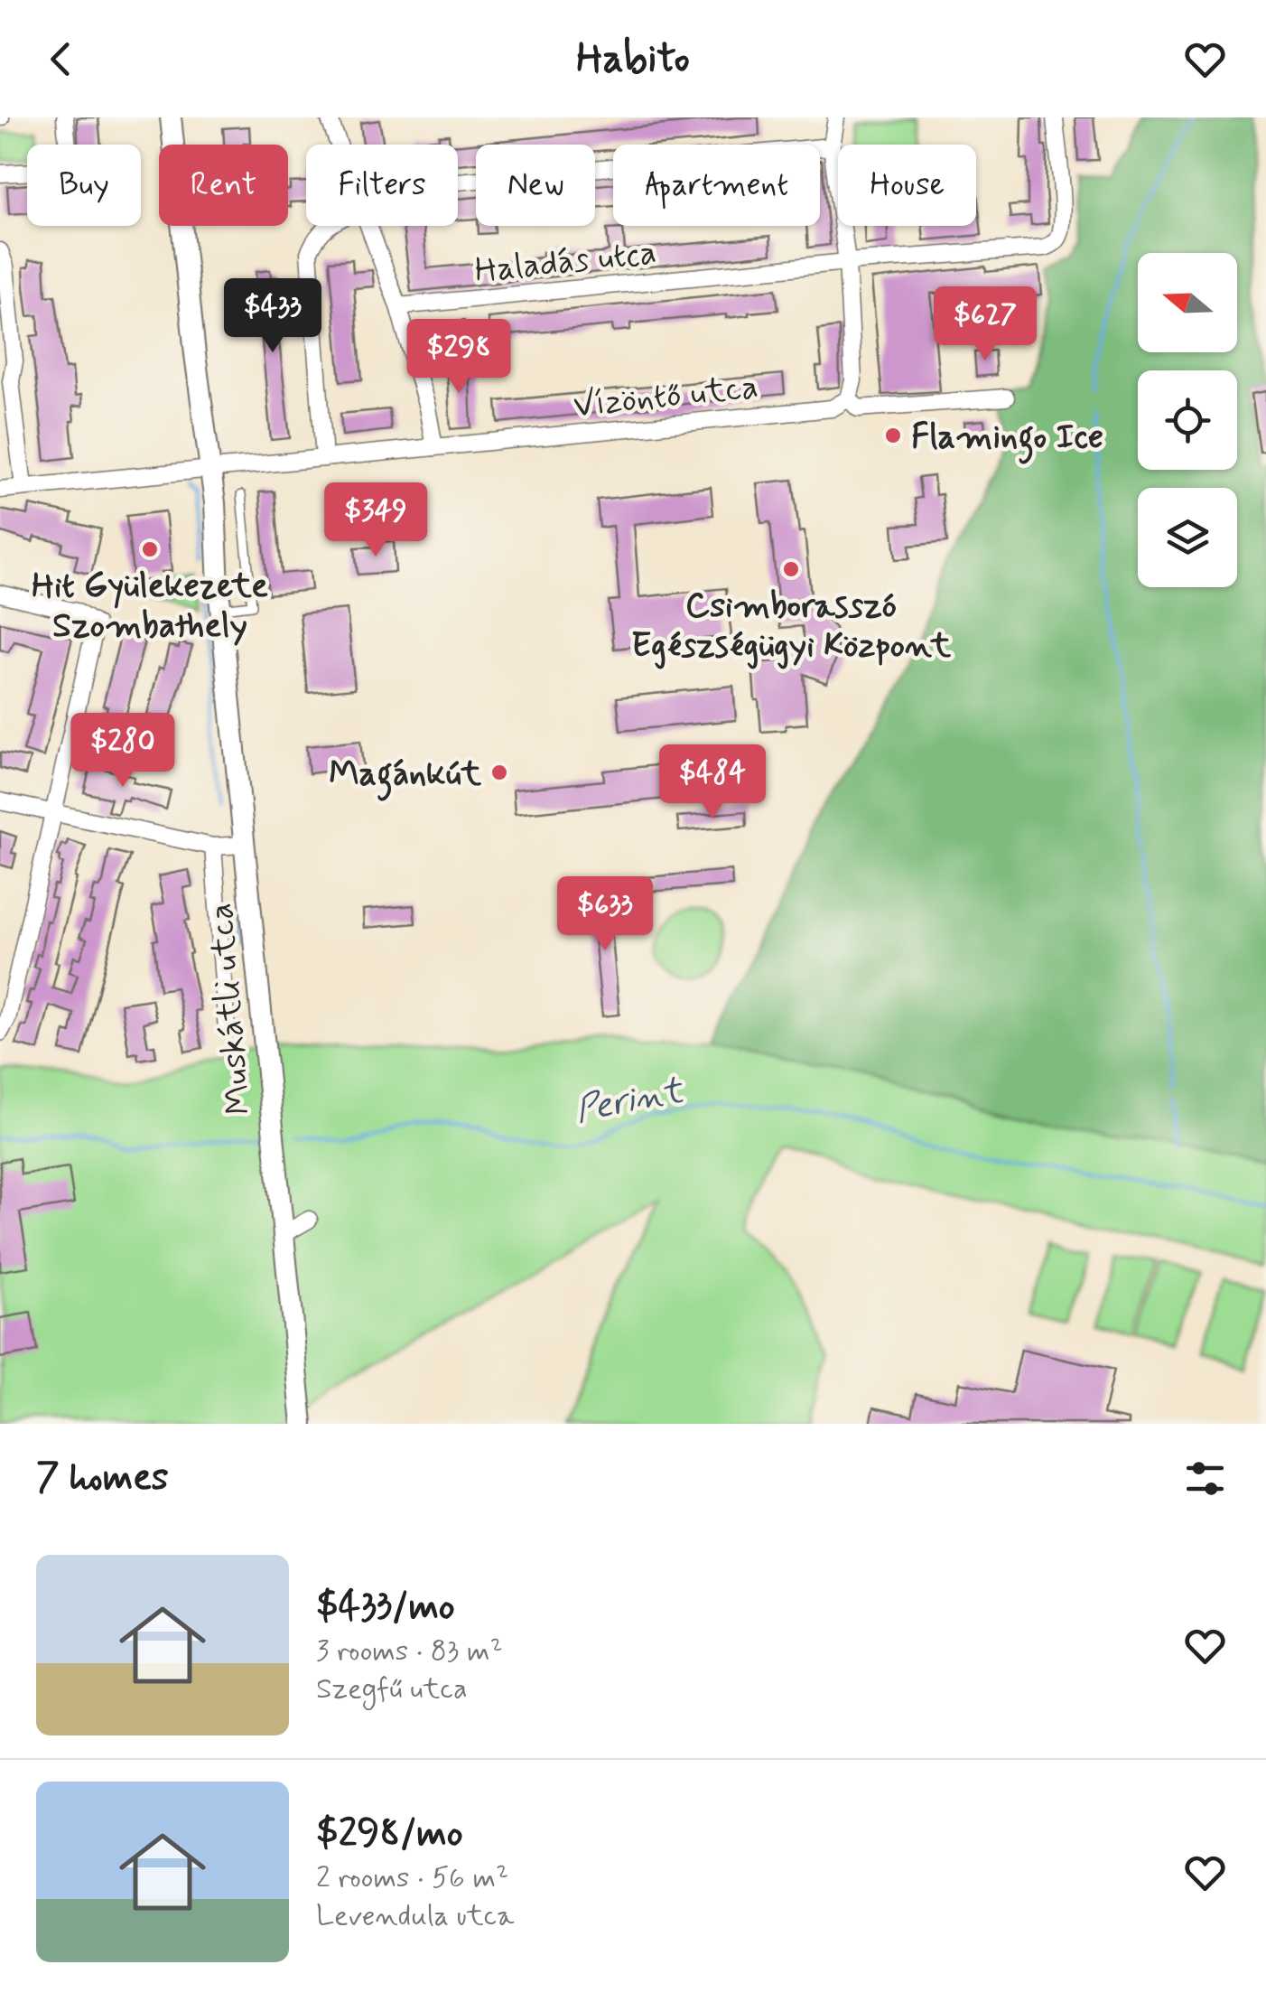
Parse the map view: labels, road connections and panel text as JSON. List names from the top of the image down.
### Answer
{
  "streets": {
    "main road": ["Muskátli utca"],
    "street": ["Haladás utca", "Vízöntő utca"]
  },
  "crossings": [
    ["Vízöntő utca", "Muskátli utca"]
  ],
  "water": ["Perint"],
  "places": [
    "Flamingo Ice",
    "Hit Gyülekezete Szombathely",
    "Csimborasszó Egészségügyi Központ",
    "Magánkút"
  ],
  "north": "left",
  "page": {
    "header": "Habito",
    "chip": [
      "Buy",
      "Rent",
      "Filters",
      "New",
      "Apartment",
      "House"
    ],
    "price": [
      "$433",
      "$627",
      "$298",
      "$349",
      "$280",
      "$484",
      "$633"
    ],
    "heading": "7 homes",
    "list": [
      {
        "name": "$433/mo",
        "note": "3 rooms · 83 m² · Szegfű utca"
      },
      {
        "name": "$298/mo",
        "note": "2 rooms · 56 m² · Levendula utca"
      }
    ]
  }
}
